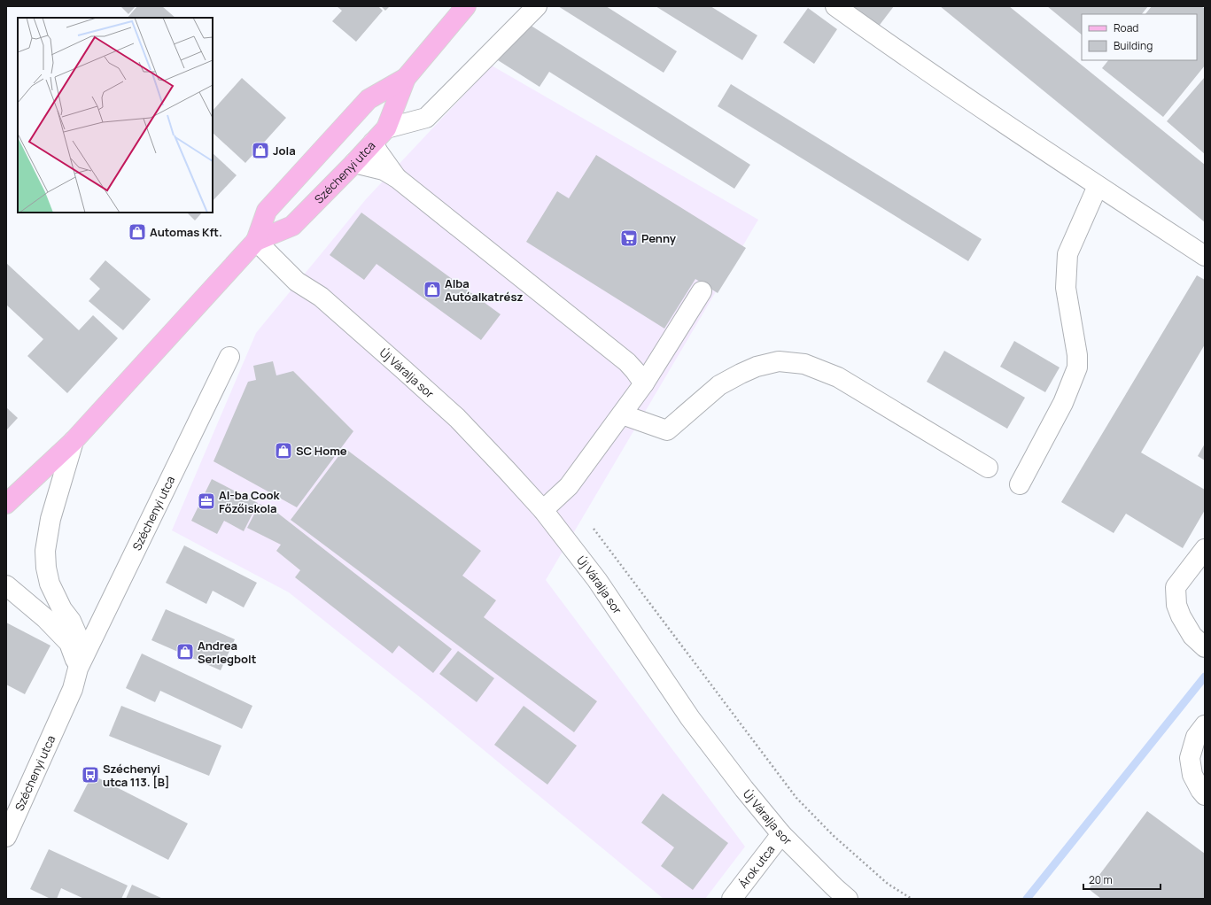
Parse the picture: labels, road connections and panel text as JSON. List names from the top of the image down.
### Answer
{
  "streets": {
    "main road": ["Széchenyi utca"],
    "street": ["Új Váralja sor", "Árok utca"]
  },
  "crossings": [
    ["Széchenyi utca", "Új Váralja sor"],
    ["Új Váralja sor", "Árok utca"]
  ],
  "places": {
    "shop": [
      "Jola",
      "Automas Kft.",
      "Alba Autóalkatrész",
      "SC Home",
      "Andrea Serlegbolt"
    ],
    "supermarket": ["Penny"],
    "office": ["Al-ba Cook Főzőiskola"],
    "bus stop": ["Széchenyi utca 113. [B]"]
  },
  "legend": ["Road", "Building"],
  "scale_bar": "20 m"
}
